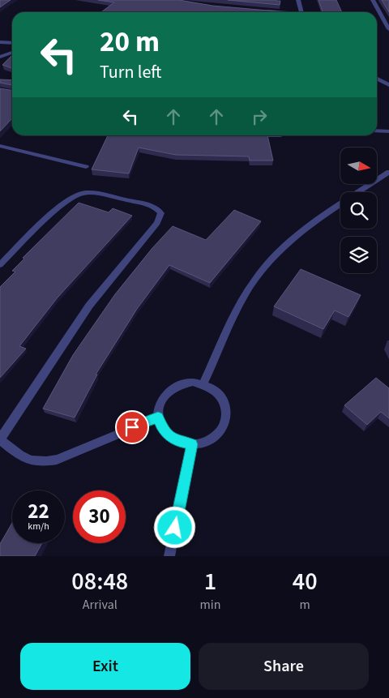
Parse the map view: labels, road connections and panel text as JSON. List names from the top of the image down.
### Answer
{
  "north": "right",
  "page": {
    "turn": ["20 m", "Turn left"],
    "speed": "22 km/h",
    "limit": "30",
    "eta": [
      "08:48",
      "Arrival",
      "1",
      "min",
      "40",
      "m"
    ],
    "buttons": ["Exit", "Share"]
  }
}
